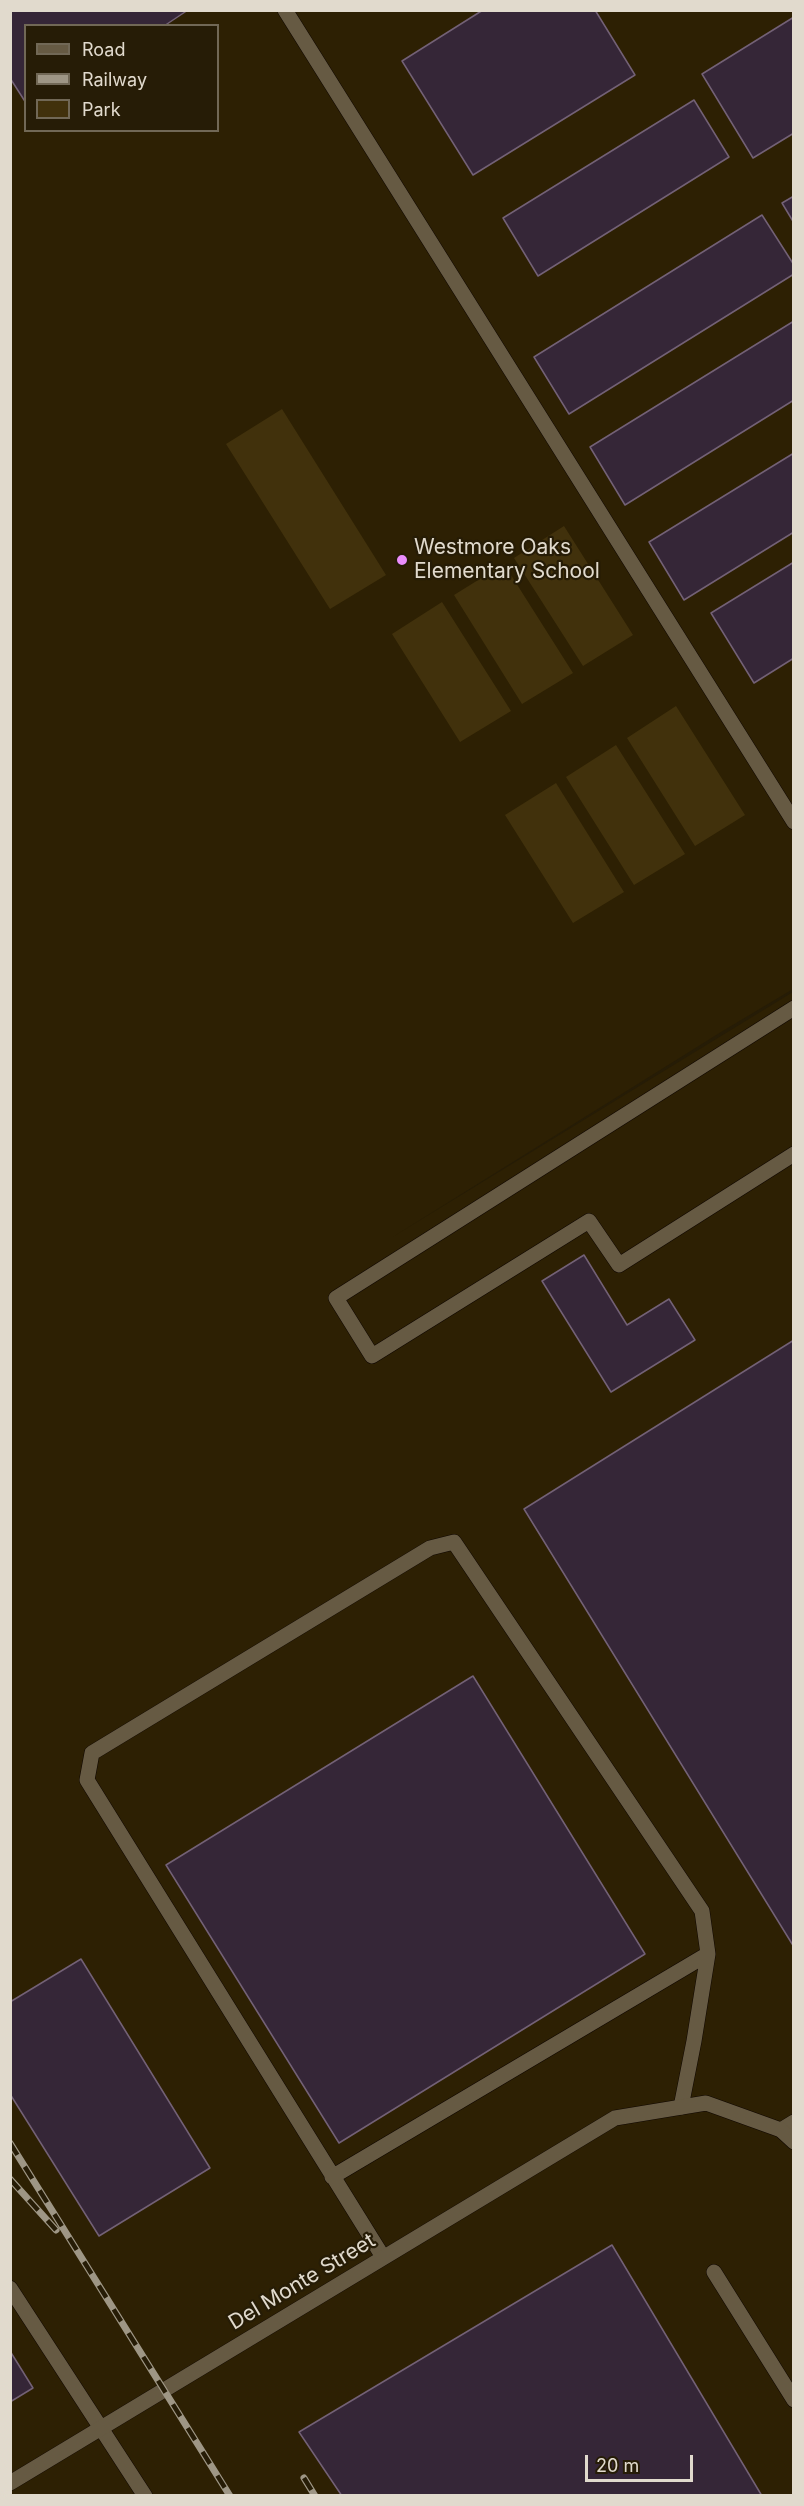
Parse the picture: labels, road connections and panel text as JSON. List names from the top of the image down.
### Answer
{
  "streets": {
    "street": ["Del Monte Street"]
  },
  "places": ["Westmore Oaks Elementary School"],
  "legend": ["Road", "Railway", "Park"],
  "scale_bar": "20 m"
}
